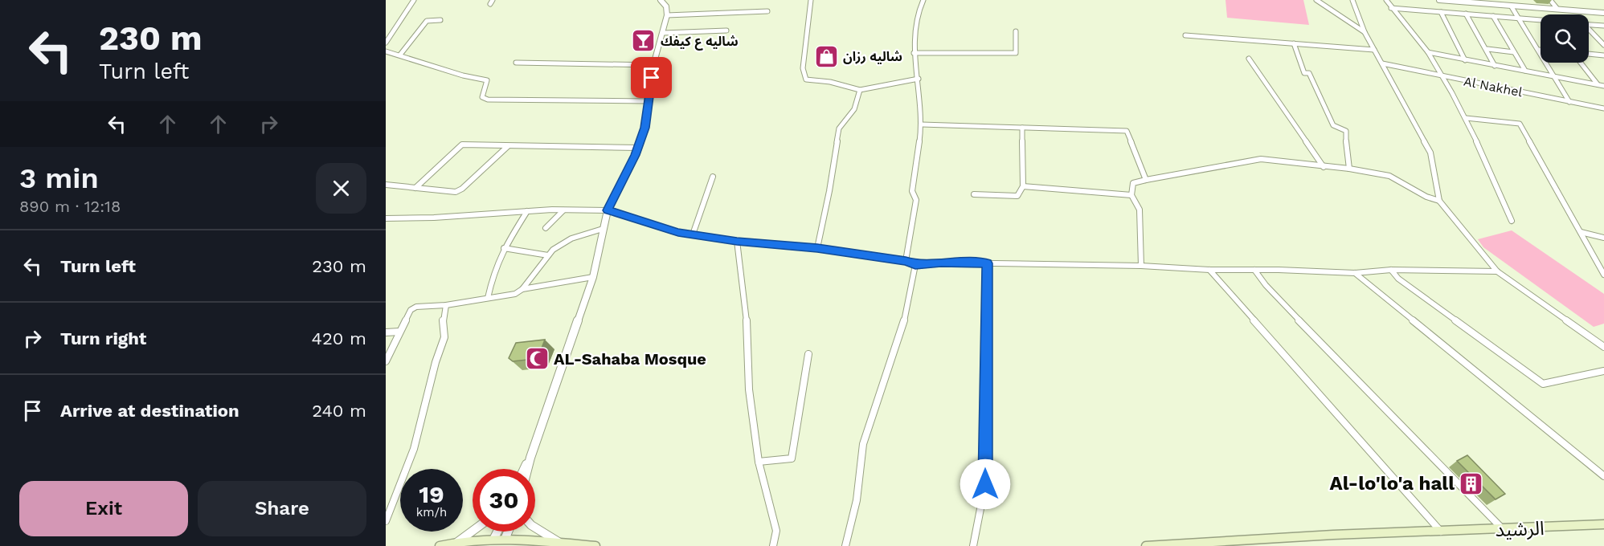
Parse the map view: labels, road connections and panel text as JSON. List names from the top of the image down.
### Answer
{
  "streets": {
    "main road": ["الرشيد"],
    "street": ["Al Nakhel"]
  },
  "places": {
    "bar": ["شاليه ع كيفك"],
    "shop": ["شاليه رزان"],
    "mosque": ["AL-Sahaba Mosque"],
    "building": ["Al-lo'lo'a hall"]
  },
  "page": {
    "turn": ["230 m", "Turn left"],
    "heading": ["3 min", "890 m · 12:18"],
    "list": [
      {
        "name": "Turn left",
        "value": "230 m"
      },
      {
        "name": "Turn right",
        "value": "420 m"
      },
      {
        "name": "Arrive at destination",
        "value": "240 m"
      }
    ],
    "speed": "19 km/h",
    "limit": "30",
    "buttons": ["Exit", "Share"]
  }
}
